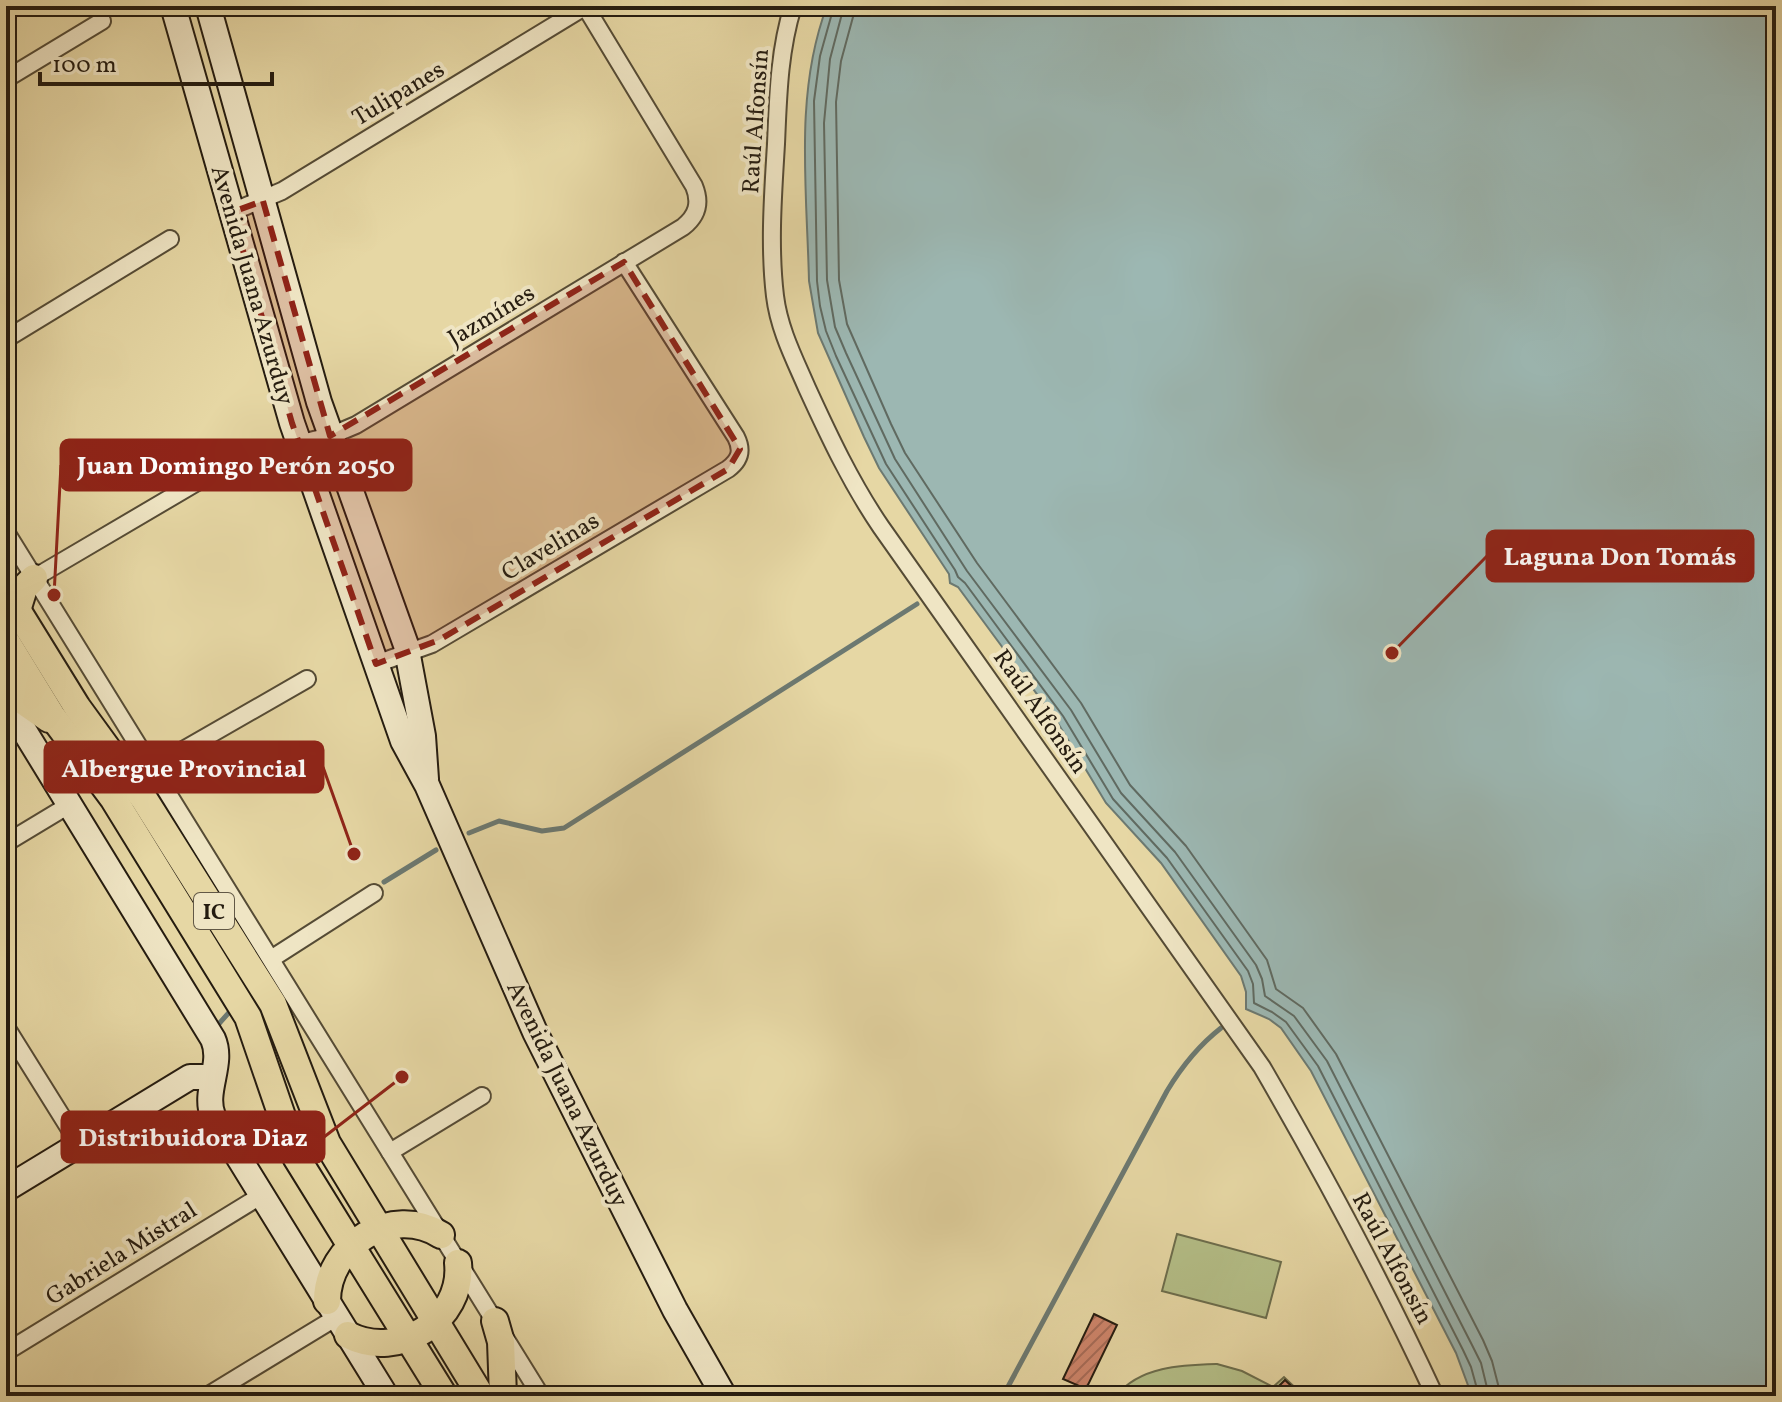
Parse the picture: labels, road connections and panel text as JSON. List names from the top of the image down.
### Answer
{
  "streets": {
    "main road": ["IC"],
    "street": [
      "Tulipanes",
      "Raúl Alfonsín",
      "Avenida Juana Azurduy",
      "Jazmínes",
      "Clavelinas",
      "Gabriela Mistral"
    ]
  },
  "crossings": [
    ["Tulipanes", "Avenida Juana Azurduy"],
    ["Tulipanes", "Jazmínes"],
    ["Avenida Juana Azurduy", "Jazmínes"],
    ["Avenida Juana Azurduy", "Clavelinas"],
    ["Jazmínes", "Clavelinas"]
  ],
  "places": [
    "Juan Domingo Perón 2050",
    "Laguna Don Tomás",
    "Albergue Provincial",
    "Distribuidora Diaz"
  ],
  "scale_bar": "100 m"
}
